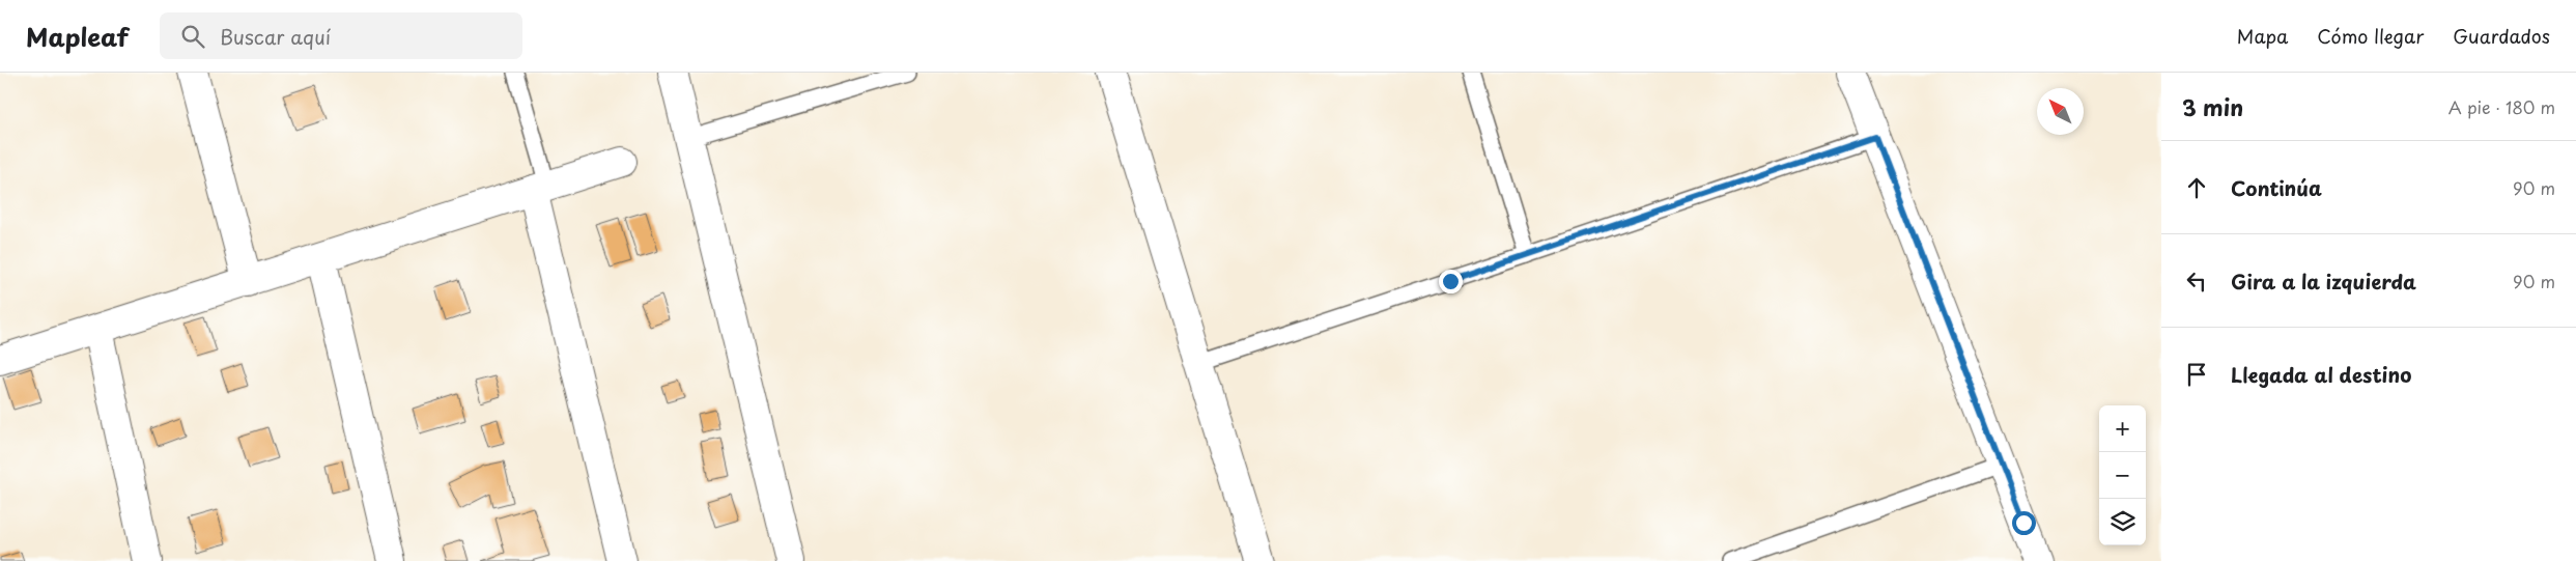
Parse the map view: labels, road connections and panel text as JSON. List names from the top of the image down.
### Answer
{
  "north": "top left",
  "page": {
    "header": "Mapleaf",
    "search": "Buscar aquí",
    "nav": ["Mapa", "Cómo llegar", "Guardados"],
    "heading": ["3 min", "A pie · 180 m"],
    "list": [
      ["Continúa", "90 m"],
      ["Gira a la izquierda", "90 m"],
      "Llegada al destino"
    ],
    "map_buttons": ["+", "−"]
  }
}
